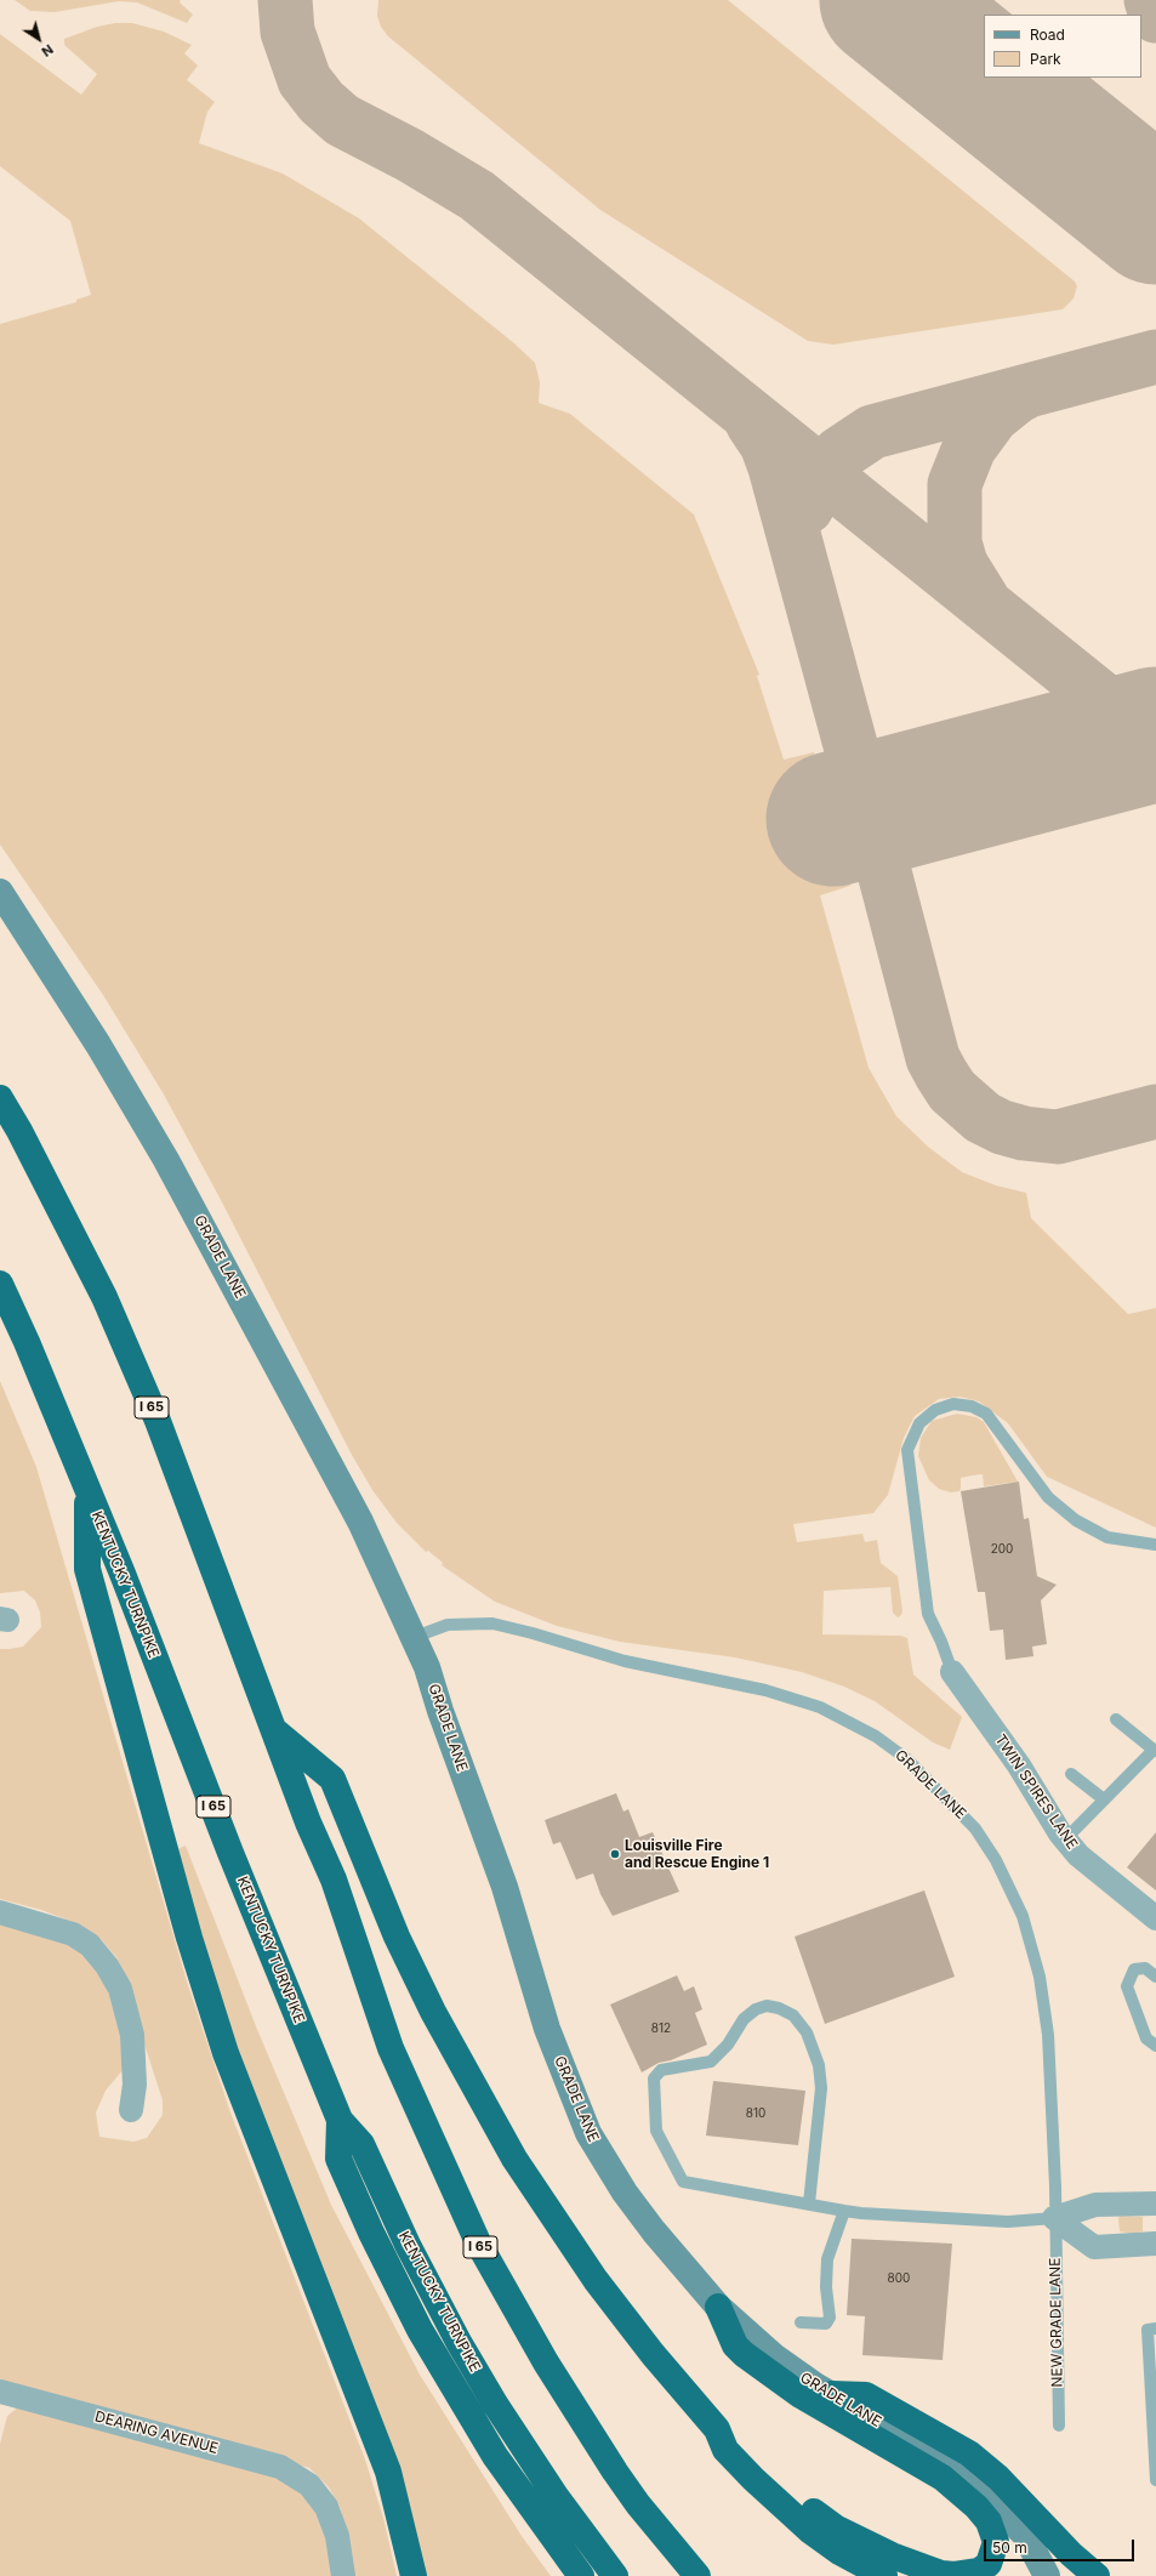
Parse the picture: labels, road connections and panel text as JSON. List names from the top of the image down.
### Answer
{
  "streets": {
    "highway": ["I 65", "KENTUCKY TURNPIKE"],
    "main road": ["GRADE LANE"],
    "street": ["TWIN SPIRES LANE", "DEARING AVENUE"],
    "lane": ["NEW GRADE LANE"]
  },
  "crossings": [
    ["GRADE LANE", "NEW GRADE LANE"]
  ],
  "places": ["Louisville Fire and Rescue Engine 1"],
  "house_numbers": [
    "200",
    "812",
    "810",
    "800"
  ],
  "legend": ["Road", "Park"],
  "scale_bar": "50 m",
  "north": "bottom right"
}
